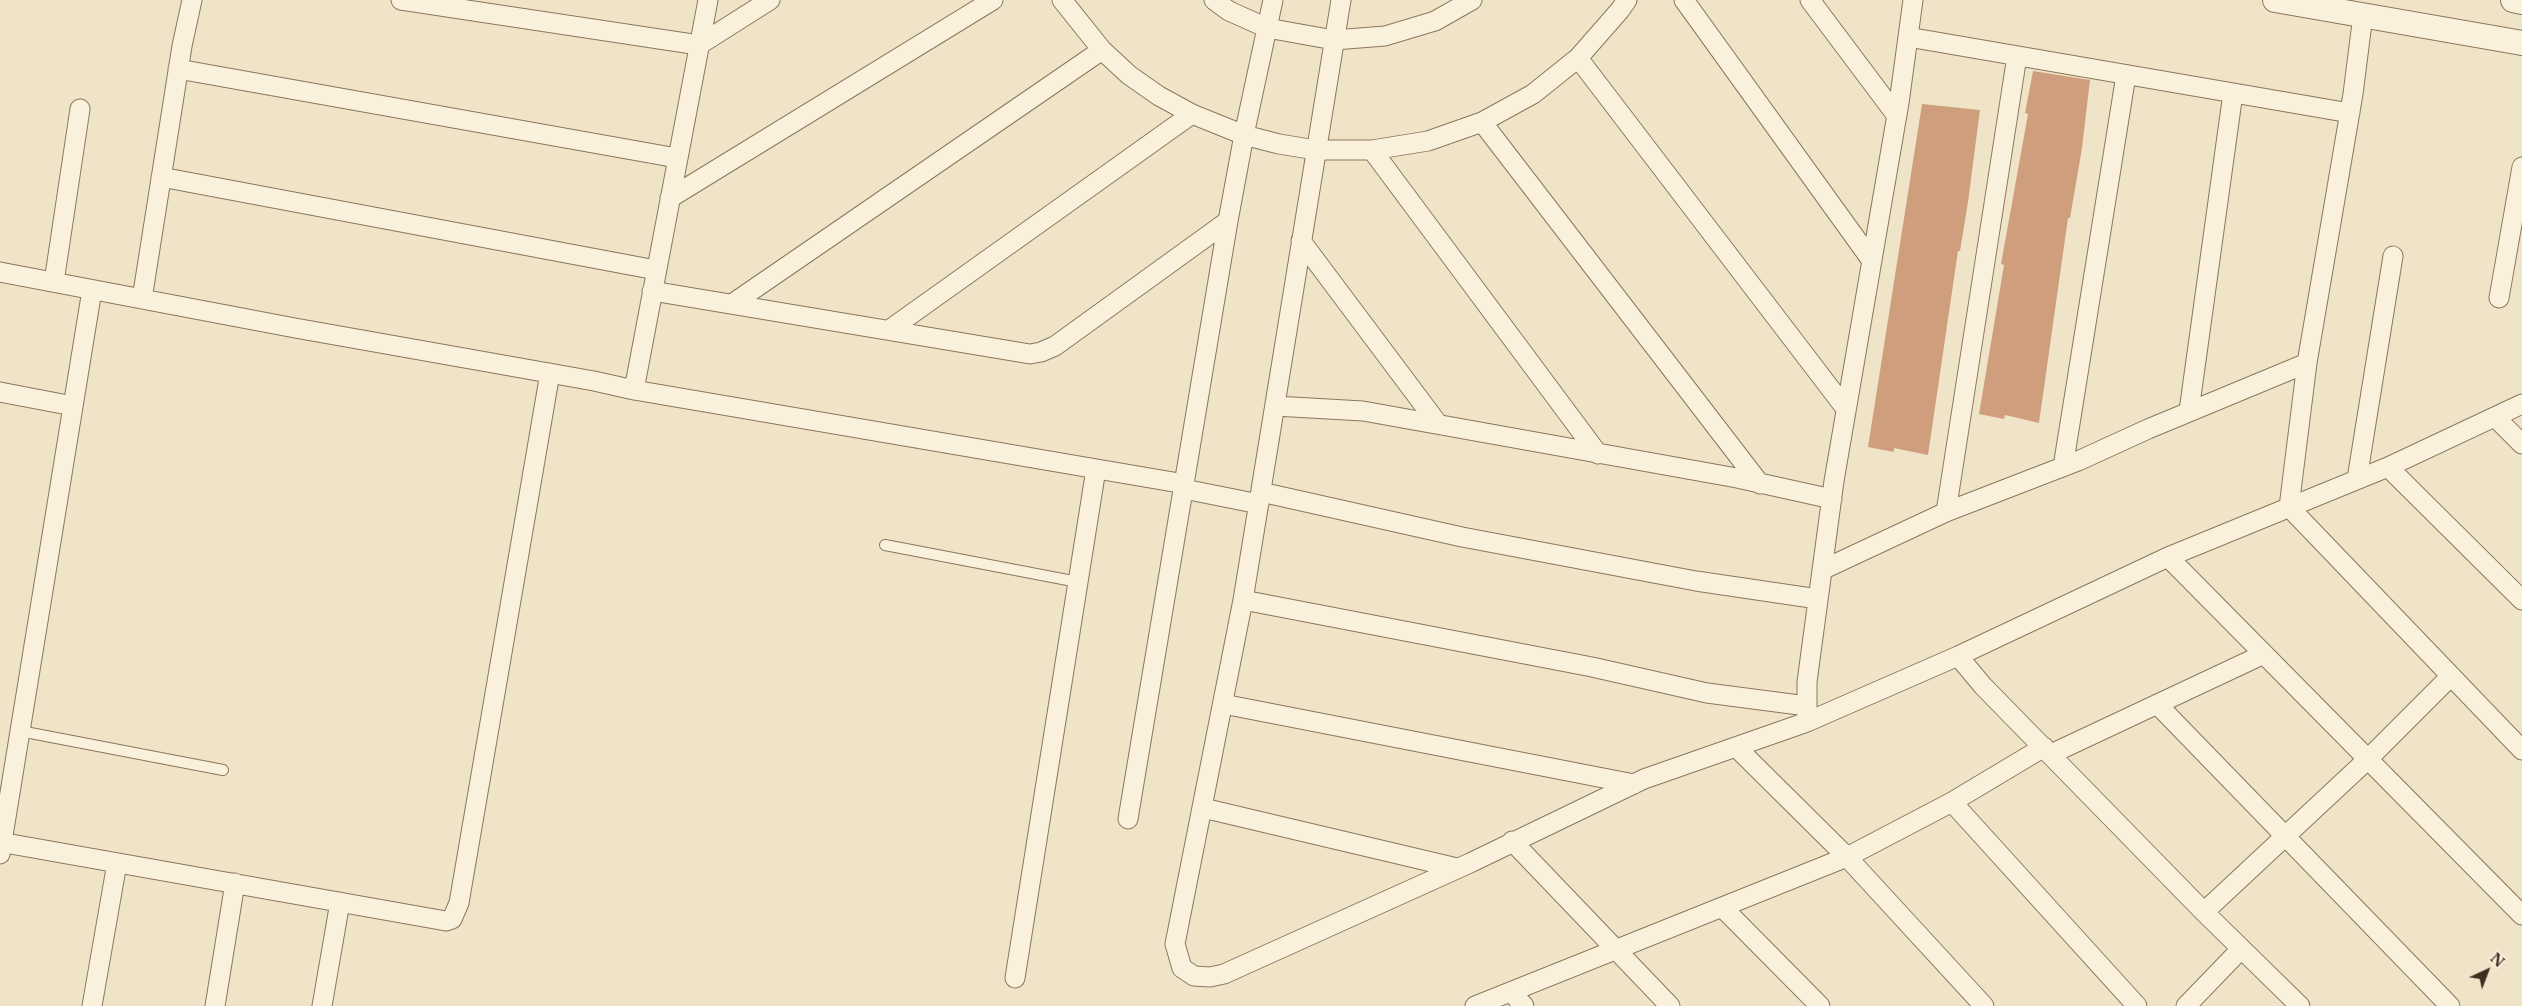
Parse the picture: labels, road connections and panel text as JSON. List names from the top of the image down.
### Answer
{
  "north": "top right"
}
